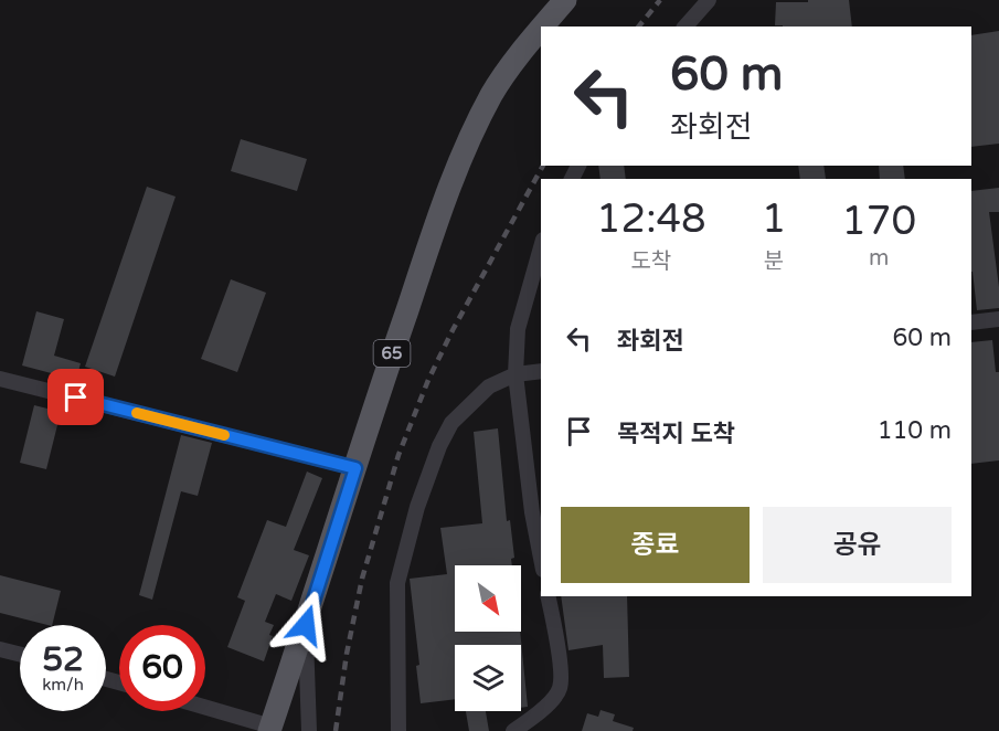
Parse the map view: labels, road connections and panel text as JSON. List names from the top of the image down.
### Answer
{
  "streets": {
    "main road": ["65"]
  },
  "north": "bottom right",
  "page": {
    "turn": ["60 m", "좌회전"],
    "eta": [
      "12:48",
      "도착",
      "1",
      "분",
      "170",
      "m"
    ],
    "list": [
      {
        "name": "좌회전",
        "value": "60 m"
      },
      {
        "name": "목적지 도착",
        "value": "110 m"
      }
    ],
    "buttons": ["종료", "공유"],
    "speed": "52 km/h",
    "limit": "60"
  }
}
